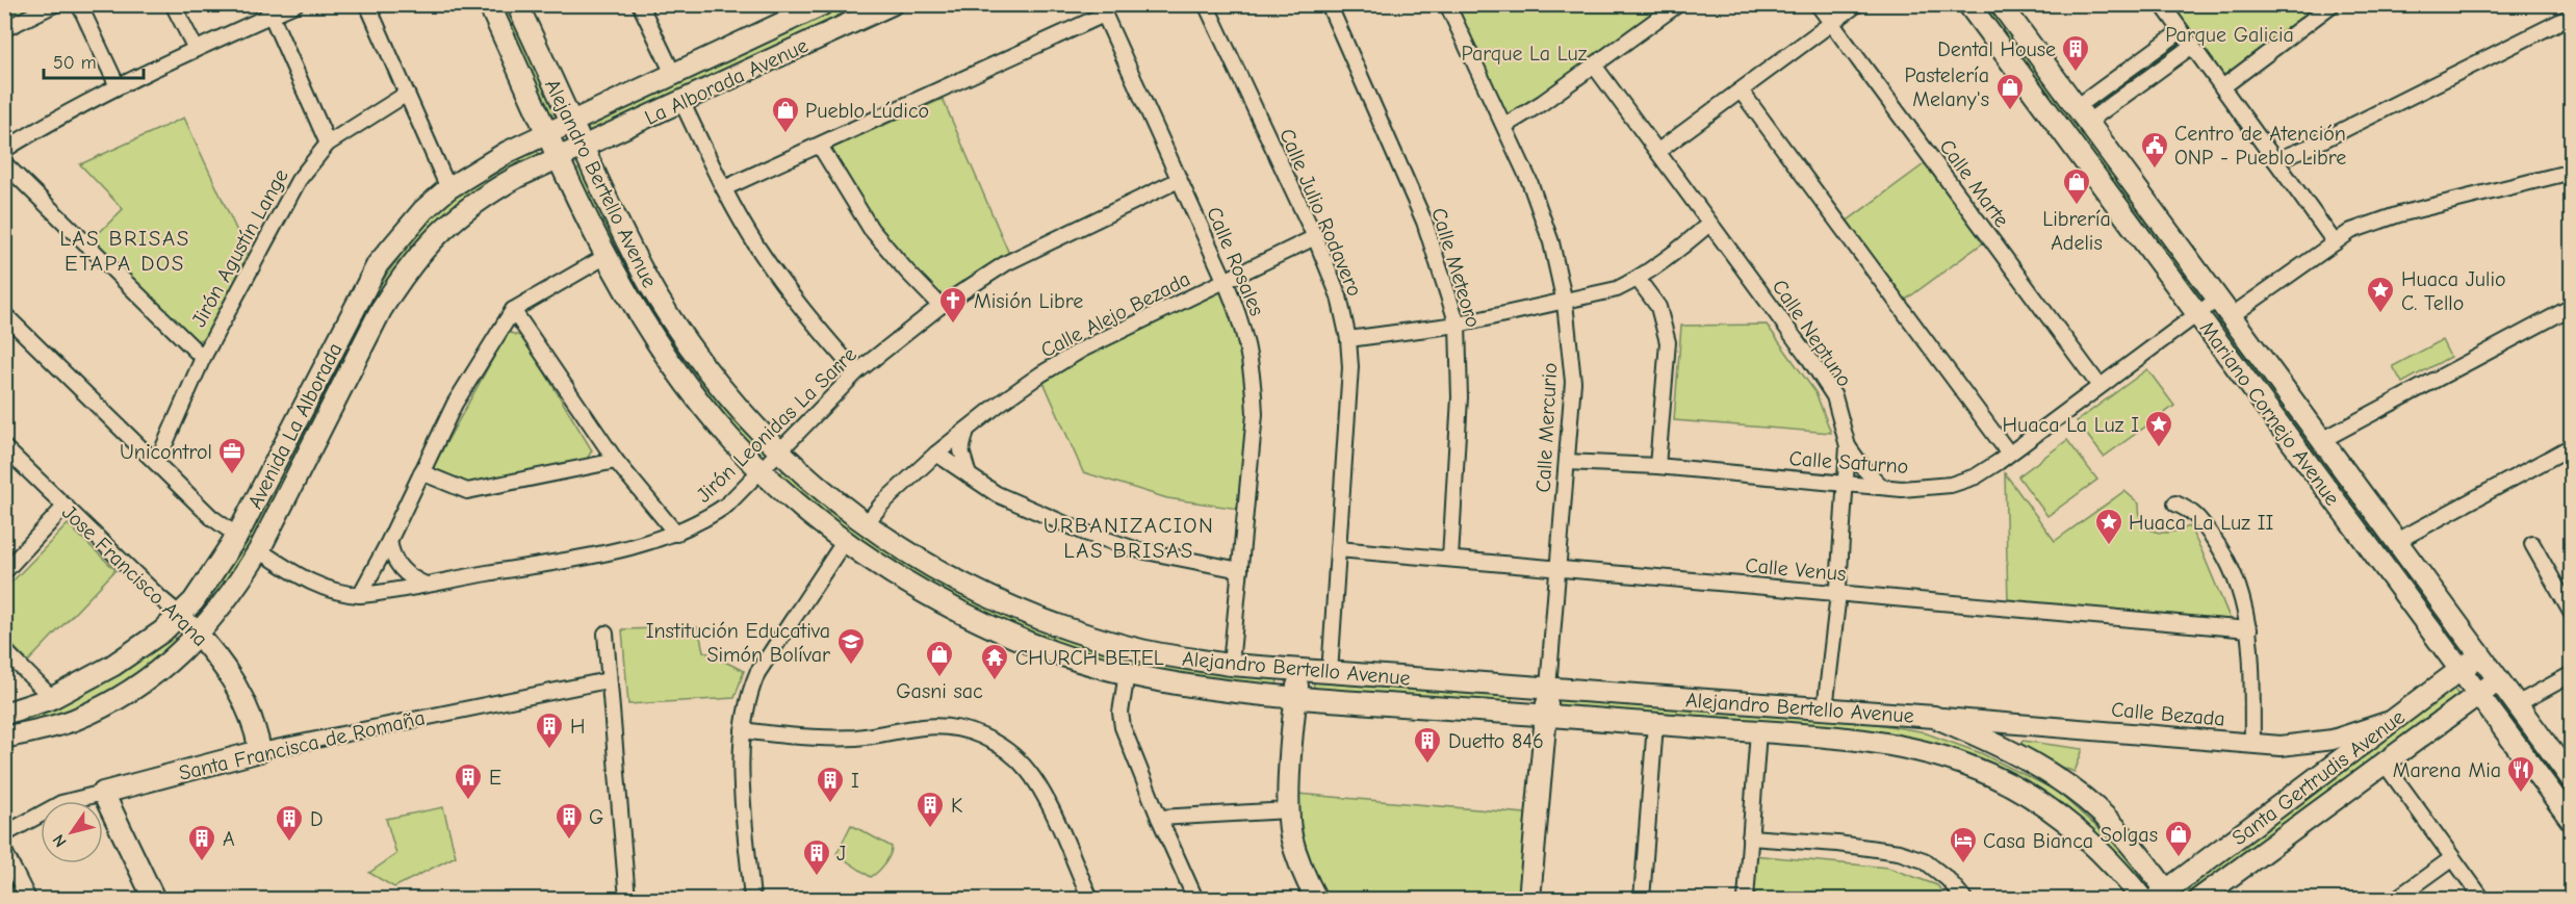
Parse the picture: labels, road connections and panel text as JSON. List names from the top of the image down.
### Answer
{
  "streets": {
    "main road": [
      "La Alborada Avenue",
      "Alejandro Bertello Avenue",
      "Mariano Cornejo Avenue",
      "Avenida La Alborada",
      "Jose Francisco Arana",
      "Santa Francisca de Romaña",
      "Santa Gertrudis Avenue"
    ],
    "street": [
      "Calle Marte",
      "Calle Julio Rodavero",
      "Jirón Agustín Lange",
      "Calle Rosales",
      "Calle Meteoro",
      "Calle Alejo Bezada",
      "Calle Neptuno",
      "Jirón Leonidas La Sarre",
      "Calle Mercurio",
      "Calle Saturno",
      "Calle Venus",
      "Calle Bezada"
    ]
  },
  "crossings": [
    ["La Alborada Avenue", "Alejandro Bertello Avenue"],
    ["La Alborada Avenue", "Avenida La Alborada"],
    ["Alejandro Bertello Avenue", "Calle Julio Rodavero"],
    ["Alejandro Bertello Avenue", "Calle Rosales"],
    ["Alejandro Bertello Avenue", "Calle Alejo Bezada"],
    ["Alejandro Bertello Avenue", "Calle Neptuno"],
    ["Alejandro Bertello Avenue", "Jirón Leonidas La Sarre"],
    ["Alejandro Bertello Avenue", "Avenida La Alborada"],
    ["Alejandro Bertello Avenue", "Calle Mercurio"],
    ["Alejandro Bertello Avenue", "Calle Bezada"],
    ["Alejandro Bertello Avenue", "Santa Gertrudis Avenue"],
    ["Calle Marte", "Calle Saturno"],
    ["Calle Julio Rodavero", "Calle Alejo Bezada"],
    ["Calle Julio Rodavero", "Calle Venus"],
    ["Calle Rosales", "Calle Alejo Bezada"],
    ["Calle Rosales", "Jirón Leonidas La Sarre"],
    ["Calle Meteoro", "Calle Venus"],
    ["Calle Neptuno", "Calle Saturno"],
    ["Calle Neptuno", "Calle Venus"],
    ["Mariano Cornejo Avenue", "Calle Saturno"],
    ["Mariano Cornejo Avenue", "Santa Gertrudis Avenue"],
    ["Jirón Leonidas La Sarre", "Avenida La Alborada"],
    ["Avenida La Alborada", "Jose Francisco Arana"],
    ["Calle Mercurio", "Calle Saturno"],
    ["Calle Mercurio", "Calle Venus"],
    ["Jose Francisco Arana", "Santa Francisca de Romaña"],
    ["Calle Bezada", "Santa Gertrudis Avenue"]
  ],
  "districts": ["LAS BRISAS ETAPA DOS", "URBANIZACION LAS BRISAS"],
  "parks": ["Parque Galicia", "Parque La Luz"],
  "places": {
    "building": [
      "Dental House",
      "H",
      "Duetto 846",
      "E",
      "I",
      "K",
      "G",
      "D",
      "A",
      "J"
    ],
    "shop": [
      "Pastelería Melany's",
      "Pueblo Lúdico",
      "Librería Adelis",
      "Gasni sac",
      "Solgas"
    ],
    "public building": ["Centro de Atención ONP - Pueblo Libre"],
    "place": ["Huaca Julio C. Tello", "Huaca La Luz I", "Huaca La Luz II"],
    "church": ["Misión Libre"],
    "office": ["Unicontrol"],
    "school or university": ["Institución Educativa Simón Bolívar"],
    "temple": ["CHURCH BETEL"],
    "restaurant": ["Marena Mia"],
    "hotel": ["Casa Bianca"]
  },
  "scale_bar": "50 m",
  "north": "bottom left"
}
